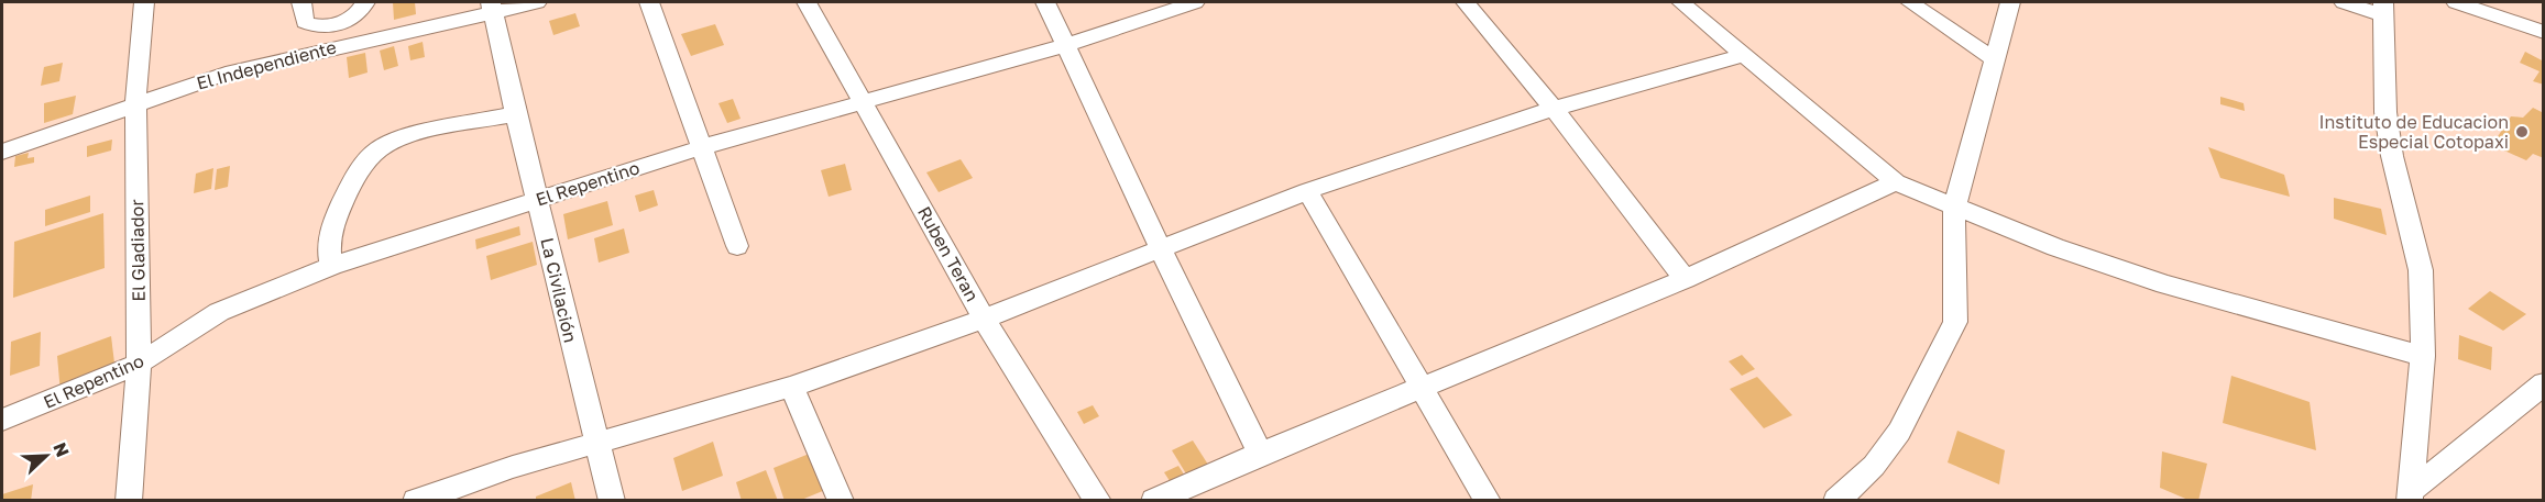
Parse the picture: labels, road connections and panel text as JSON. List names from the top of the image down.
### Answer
{
  "streets": {
    "street": [
      "El Independiente",
      "El Repentino",
      "El Gladiador",
      "Ruben Teran",
      "La Civilación"
    ]
  },
  "crossings": [
    ["El Independiente", "El Gladiador"],
    ["El Independiente", "La Civilación"],
    ["El Repentino", "El Gladiador"],
    ["El Repentino", "Ruben Teran"],
    ["El Repentino", "La Civilación"]
  ],
  "places": ["Instituto de Educacion Especial Cotopaxi"],
  "north": "top right"
}
